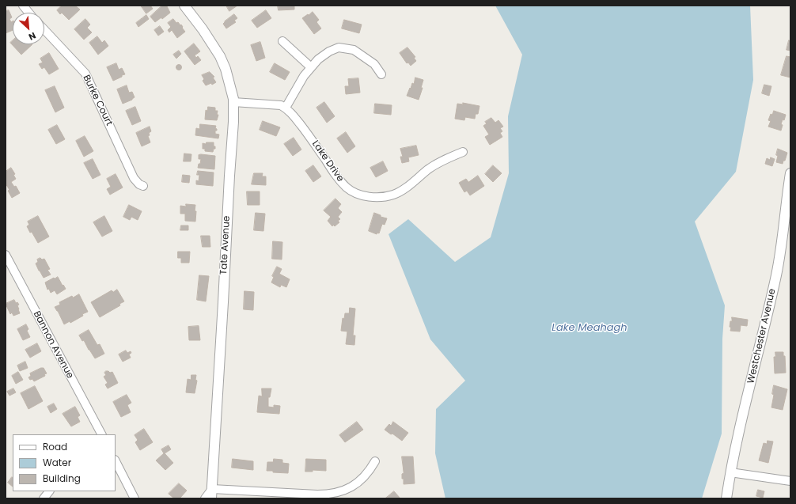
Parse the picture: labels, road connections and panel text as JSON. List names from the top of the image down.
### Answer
{
  "streets": {
    "street": [
      "Burke Court",
      "Lake Drive",
      "Tate Avenue",
      "Westchester Avenue",
      "Bannon Avenue"
    ]
  },
  "water": ["Lake Meahagh"],
  "legend": ["Road", "Water", "Building"],
  "north": "bottom right"
}
